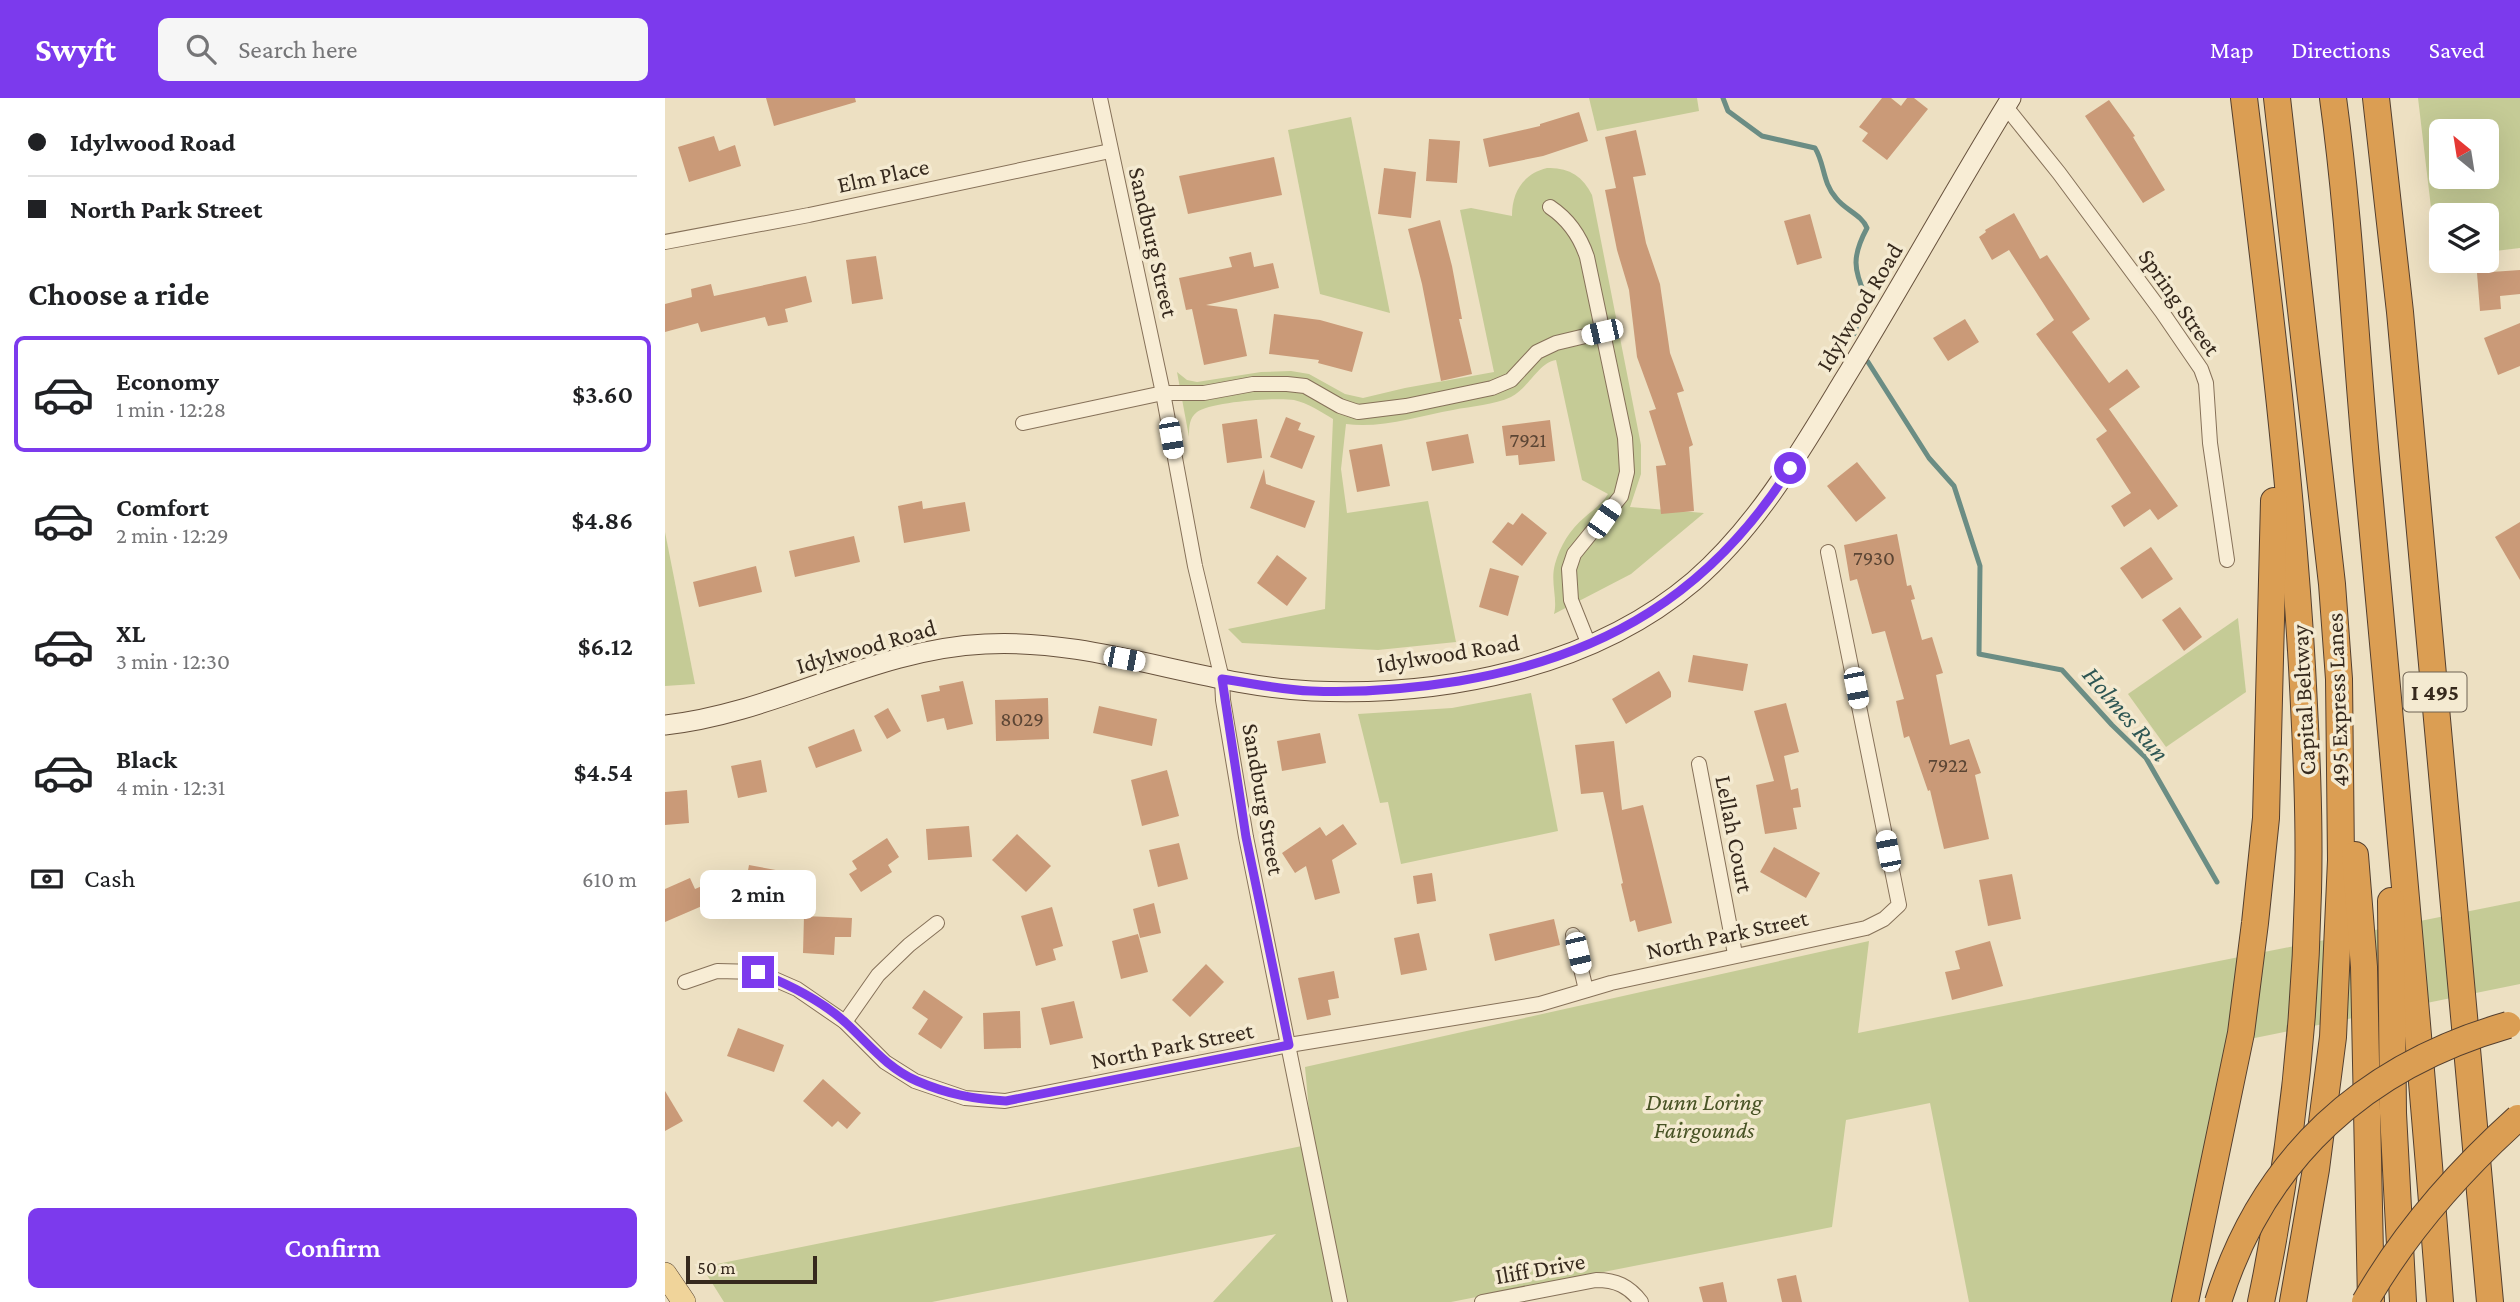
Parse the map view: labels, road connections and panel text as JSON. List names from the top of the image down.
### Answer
{
  "streets": {
    "highway": ["I 495", "Capital Beltway", "495 Express Lanes"],
    "main road": ["Idylwood Road"],
    "street": [
      "Elm Place",
      "Sandburg Street",
      "Spring Street",
      "Lellah Court",
      "North Park Street",
      "Iliff Drive"
    ]
  },
  "crossings": [
    ["Elm Place", "Sandburg Street"],
    ["Sandburg Street", "Idylwood Road"],
    ["Sandburg Street", "North Park Street"],
    ["Spring Street", "Idylwood Road"],
    ["Lellah Court", "North Park Street"]
  ],
  "water": ["Holmes Run"],
  "parks": ["Dunn Loring Fairgounds"],
  "house_numbers": [
    "7921",
    "7930",
    "8029",
    "7922"
  ],
  "scale_bar": "50 m",
  "north": "top left",
  "page": {
    "header": "Swyft",
    "search": "Search here",
    "nav": ["Map", "Directions", "Saved"],
    "banner": ["Idylwood Road", "North Park Street"],
    "heading": "Choose a ride",
    "list": [
      {
        "name": "Economy",
        "note": "1 min · 12:28",
        "value": "$3.60"
      },
      {
        "name": "Comfort",
        "note": "2 min · 12:29",
        "value": "$4.86"
      },
      {
        "name": "XL",
        "note": "3 min · 12:30",
        "value": "$6.12"
      },
      {
        "name": "Black",
        "note": "4 min · 12:31",
        "value": "$4.54"
      }
    ],
    "pay": ["Cash", "610 m"],
    "bubble": "2 min",
    "buttons": "Confirm",
    "scale": "50 m"
  }
}
